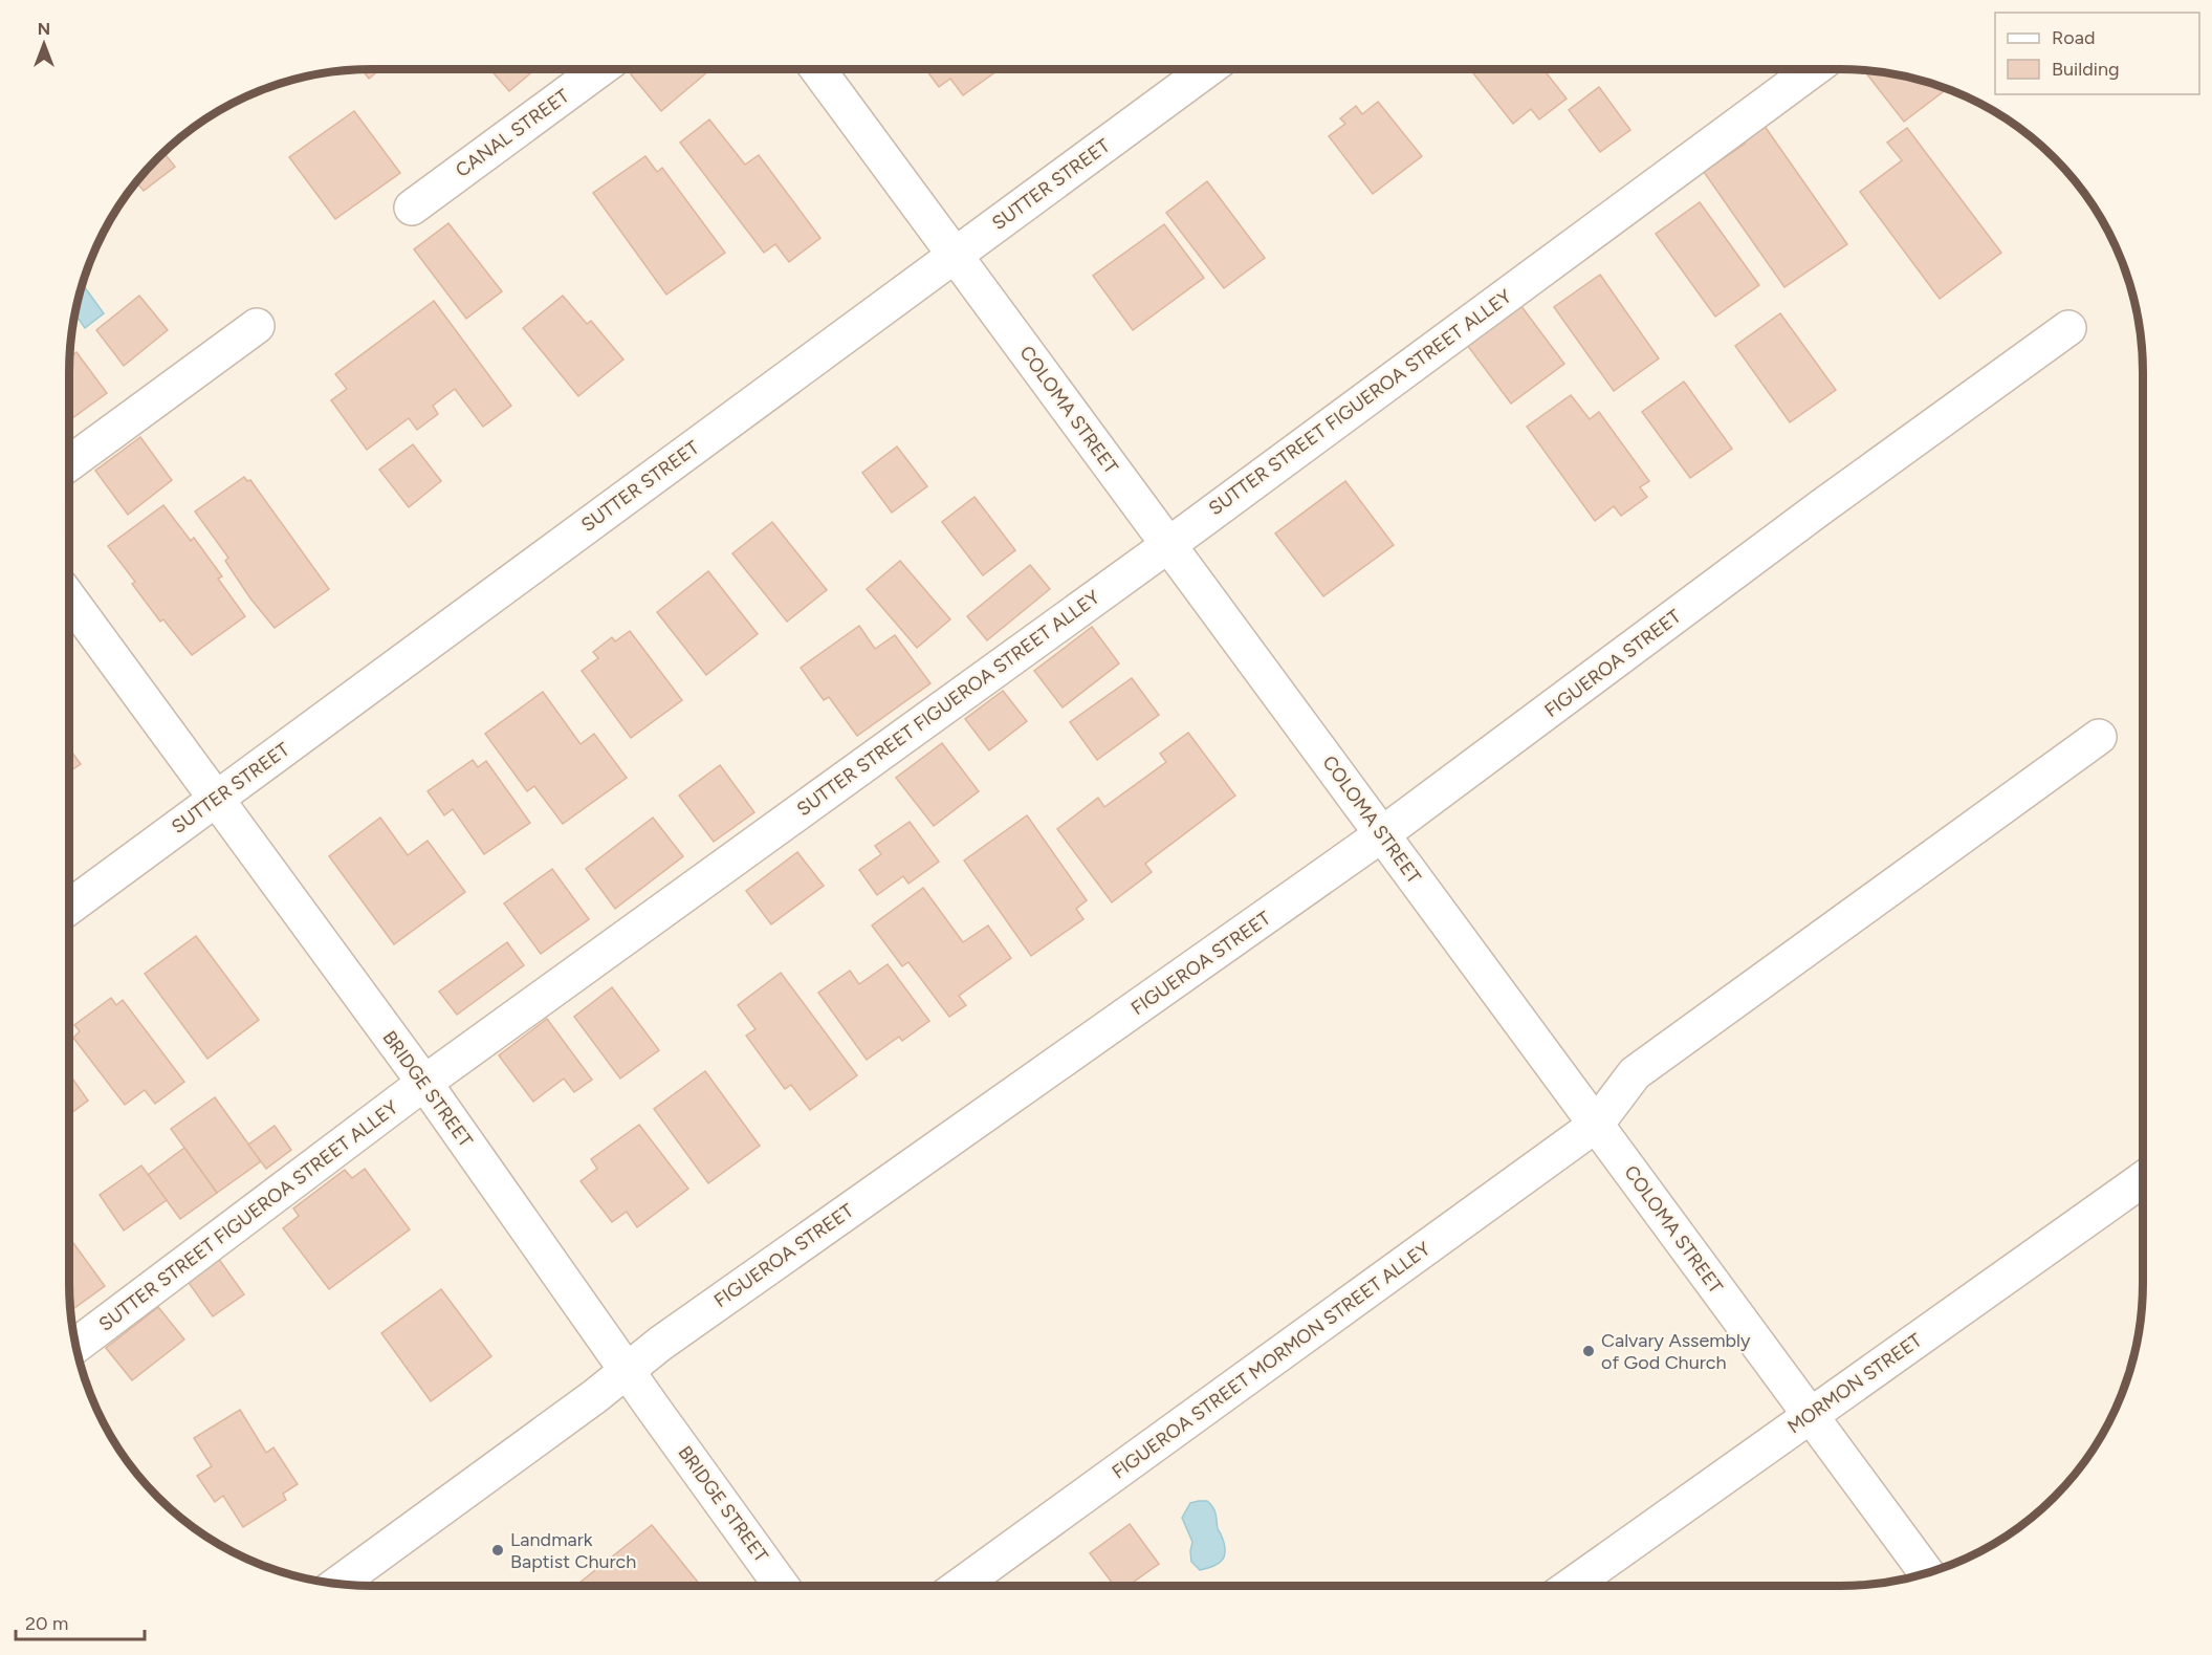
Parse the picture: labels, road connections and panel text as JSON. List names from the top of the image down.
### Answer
{
  "streets": {
    "street": [
      "CANAL STREET",
      "SUTTER STREET",
      "SUTTER STREET FIGUEROA STREET ALLEY",
      "COLOMA STREET",
      "FIGUEROA STREET",
      "BRIDGE STREET",
      "FIGUEROA STREET MORMON STREET ALLEY",
      "MORMON STREET"
    ]
  },
  "crossings": [
    ["SUTTER STREET", "COLOMA STREET"],
    ["SUTTER STREET", "BRIDGE STREET"],
    ["SUTTER STREET FIGUEROA STREET ALLEY", "COLOMA STREET"],
    ["SUTTER STREET FIGUEROA STREET ALLEY", "BRIDGE STREET"],
    ["COLOMA STREET", "FIGUEROA STREET"],
    ["COLOMA STREET", "FIGUEROA STREET MORMON STREET ALLEY"],
    ["COLOMA STREET", "MORMON STREET"],
    ["FIGUEROA STREET", "BRIDGE STREET"]
  ],
  "places": ["Calvary Assembly of God Church", "Landmark Baptist Church"],
  "legend": ["Road", "Building"],
  "scale_bar": "20 m",
  "north": "top"
}
